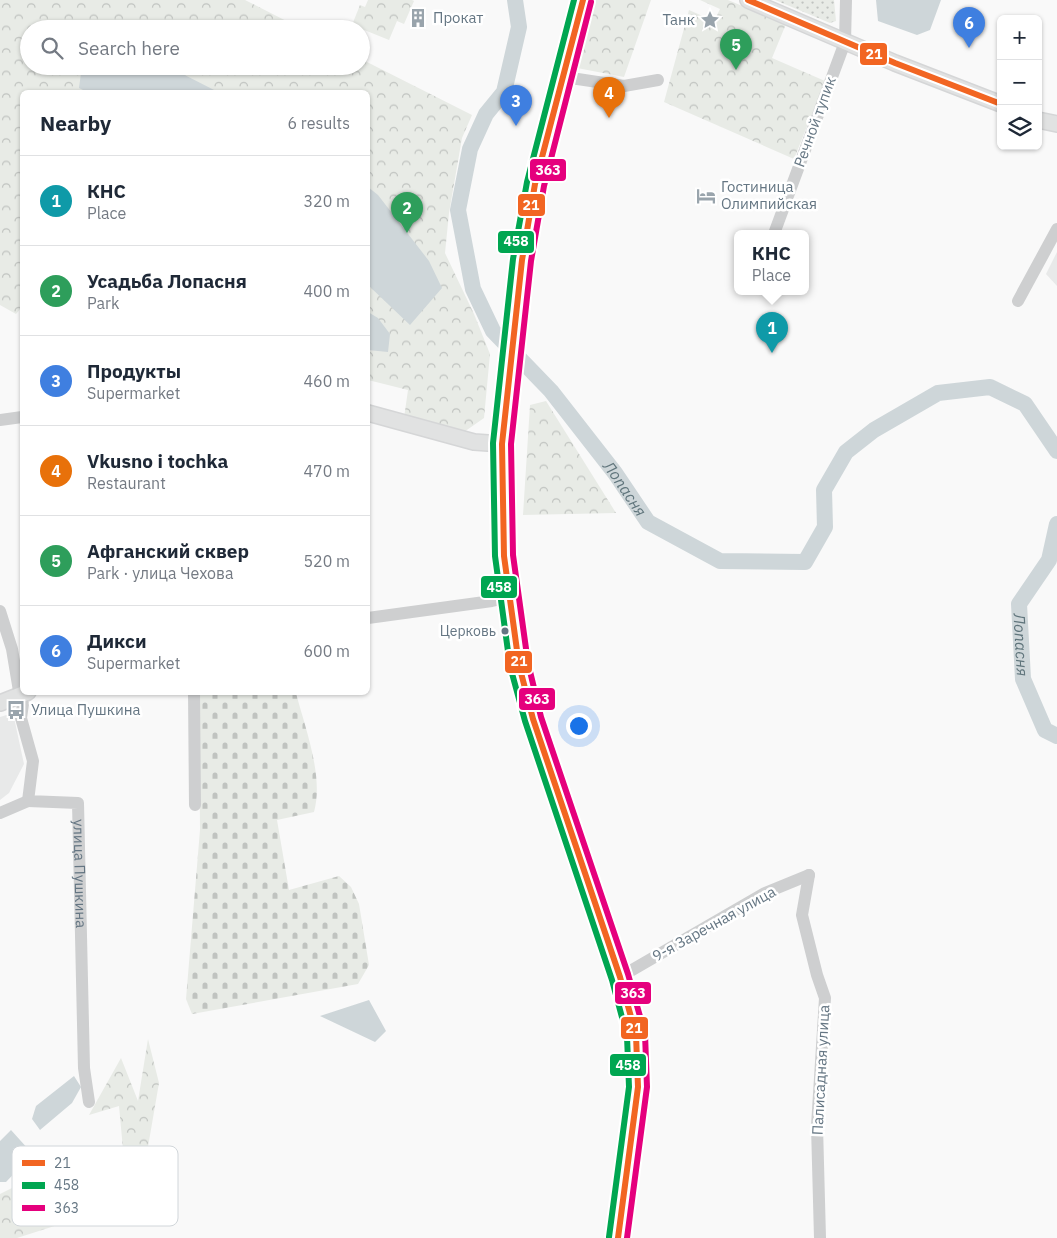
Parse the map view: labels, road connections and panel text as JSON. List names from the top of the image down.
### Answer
{
  "streets": {
    "street": [
      "Речной тупик",
      "улица Пушкина",
      "9-я Заречная улица",
      "Палисадная улица"
    ]
  },
  "crossings": [
    ["9-я Заречная улица", "Палисадная улица"]
  ],
  "water": ["Лопасня"],
  "places": {
    "building": ["Прокат"],
    "place": ["Танк"],
    "hotel": ["Гостиница Олимпийская"],
    "other": ["Церковь"],
    "bus stop": ["Улица Пушкина"]
  },
  "lines": ["transit line 21", "transit line 458", "transit line 363"],
  "legend": ["21", "458", "363"],
  "page": {
    "pins": [
      "6",
      "5",
      "4",
      "3",
      "2",
      "1"
    ],
    "map_buttons": ["+", "−"],
    "search": "Search here",
    "heading": ["Nearby", "6 results"],
    "list": [
      {
        "mark": "1",
        "name": "КНС",
        "note": "Place",
        "value": "320 m"
      },
      {
        "mark": "2",
        "name": "Усадьба Лопасня",
        "note": "Park",
        "value": "400 m"
      },
      {
        "mark": "3",
        "name": "Продукты",
        "note": "Supermarket",
        "value": "460 m"
      },
      {
        "mark": "4",
        "name": "Vkusno i tochka",
        "note": "Restaurant",
        "value": "470 m"
      },
      {
        "mark": "5",
        "name": "Афганский сквер",
        "note": "Park · улица Чехова",
        "value": "520 m"
      },
      {
        "mark": "6",
        "name": "Дикси",
        "note": "Supermarket",
        "value": "600 m"
      }
    ],
    "popup": ["КНС", "Place"]
  }
}
